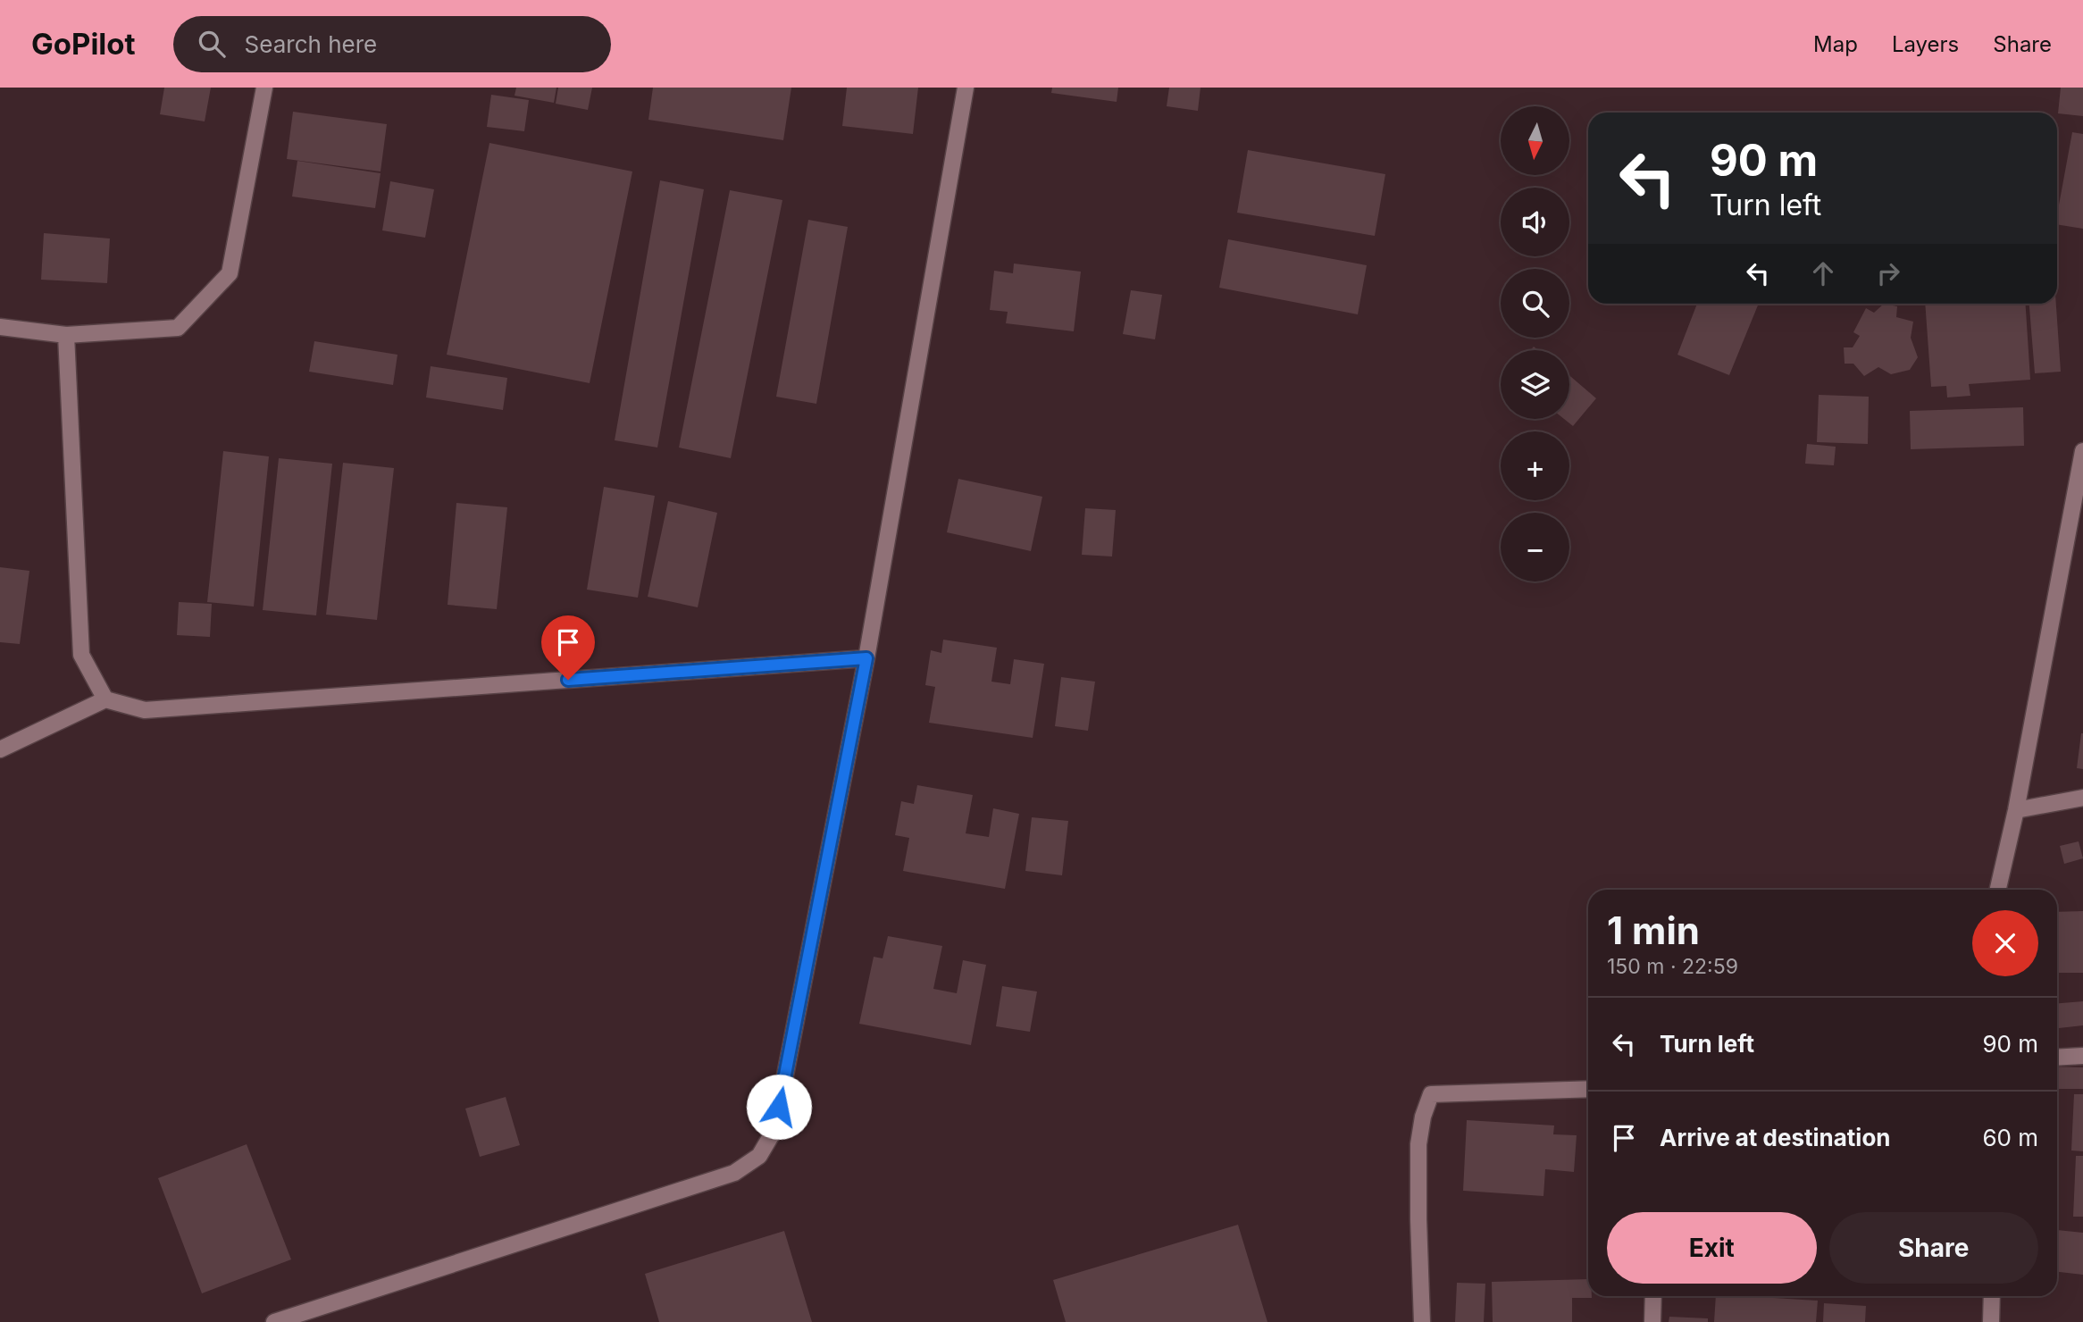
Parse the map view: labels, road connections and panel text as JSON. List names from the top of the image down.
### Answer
{
  "north": "bottom",
  "page": {
    "header": "GoPilot",
    "search": "Search here",
    "nav": ["Map", "Layers", "Share"],
    "map_buttons": ["+", "−"],
    "turn": ["90 m", "Turn left"],
    "heading": ["1 min", "150 m · 22:59"],
    "list": [
      {
        "name": "Turn left",
        "value": "90 m"
      },
      {
        "name": "Arrive at destination",
        "value": "60 m"
      }
    ],
    "buttons": ["Exit", "Share"]
  }
}
